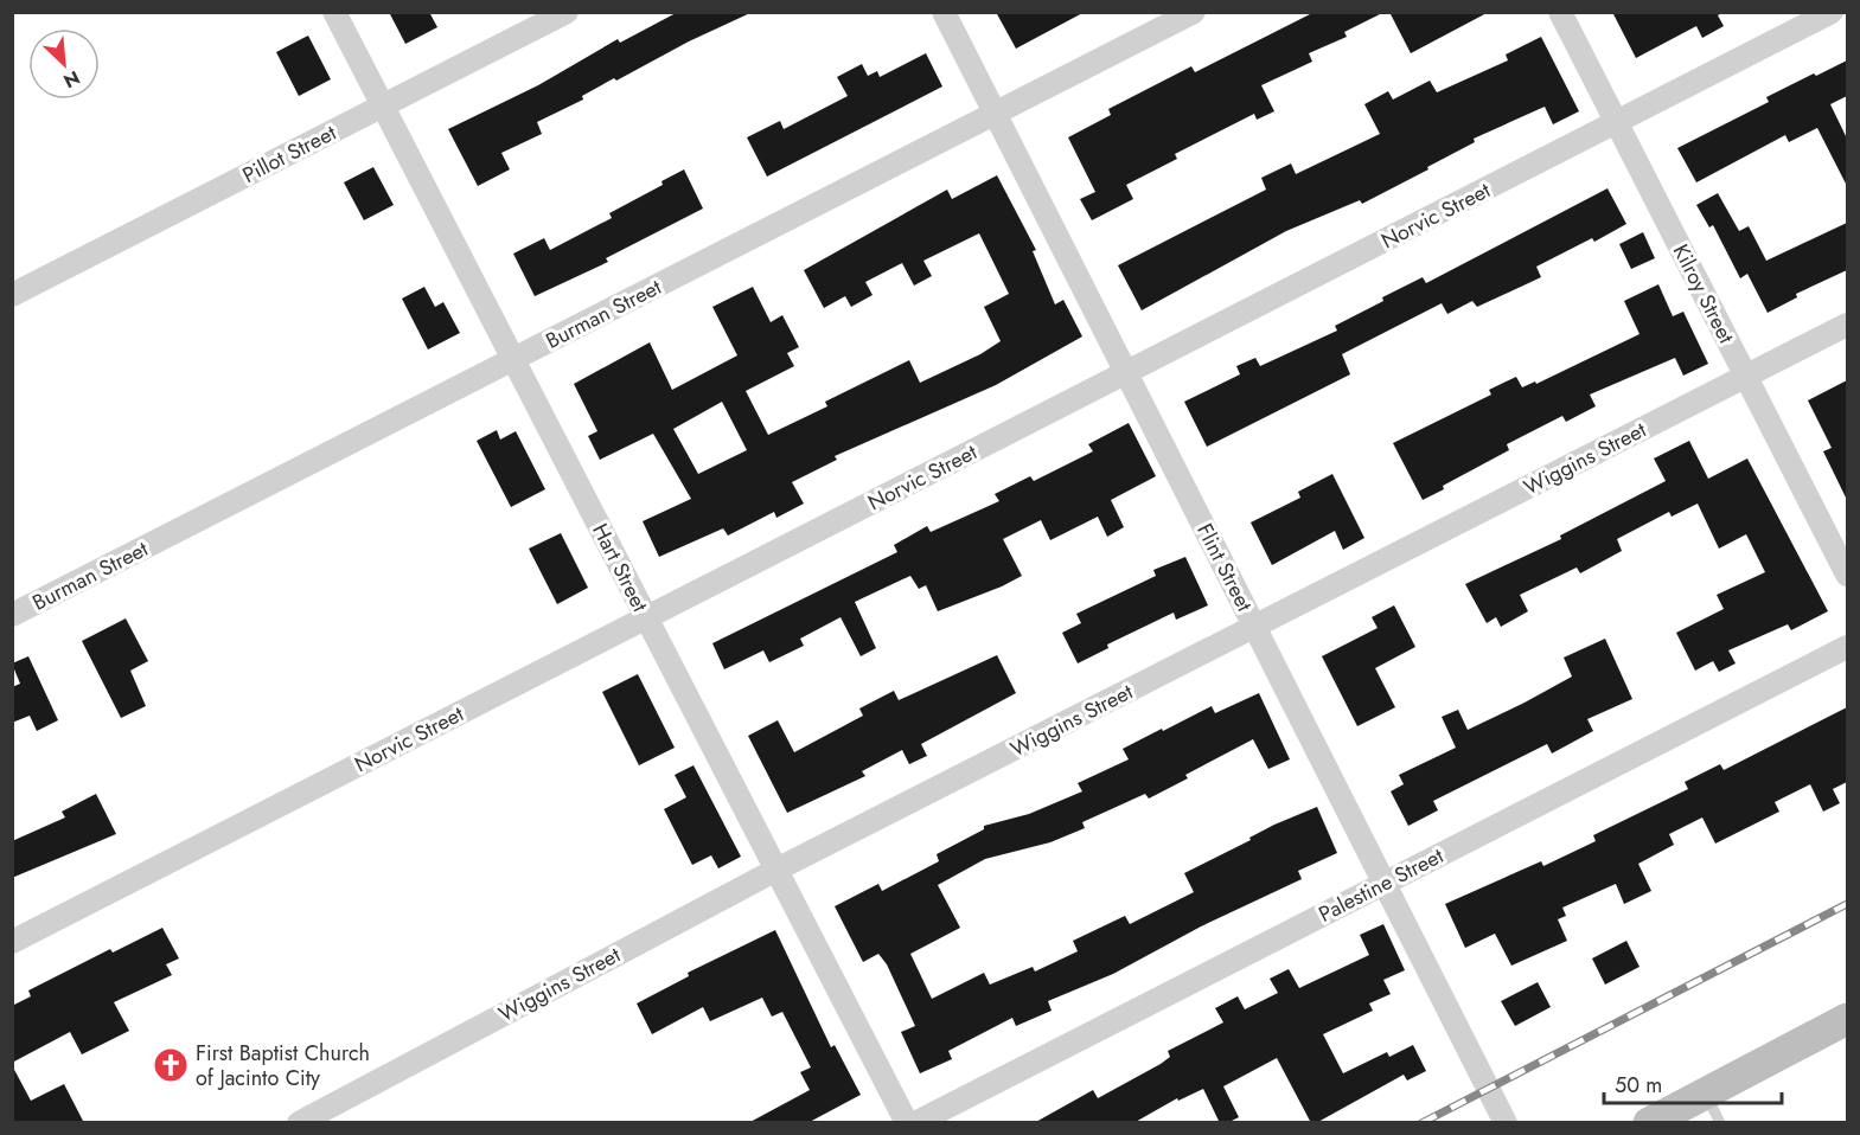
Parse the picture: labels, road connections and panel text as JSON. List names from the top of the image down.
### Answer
{
  "streets": {
    "street": [
      "Pillot Street",
      "Norvic Street",
      "Kilroy Street",
      "Burman Street",
      "Wiggins Street",
      "Hart Street",
      "Flint Street",
      "Palestine Street"
    ]
  },
  "crossings": [
    ["Pillot Street", "Hart Street"],
    ["Norvic Street", "Kilroy Street"],
    ["Norvic Street", "Hart Street"],
    ["Norvic Street", "Flint Street"],
    ["Kilroy Street", "Wiggins Street"],
    ["Burman Street", "Hart Street"],
    ["Burman Street", "Flint Street"],
    ["Wiggins Street", "Hart Street"],
    ["Wiggins Street", "Flint Street"],
    ["Flint Street", "Palestine Street"]
  ],
  "places": {
    "church": ["First Baptist Church of Jacinto City"]
  },
  "scale_bar": "50 m",
  "north": "bottom right"
}
